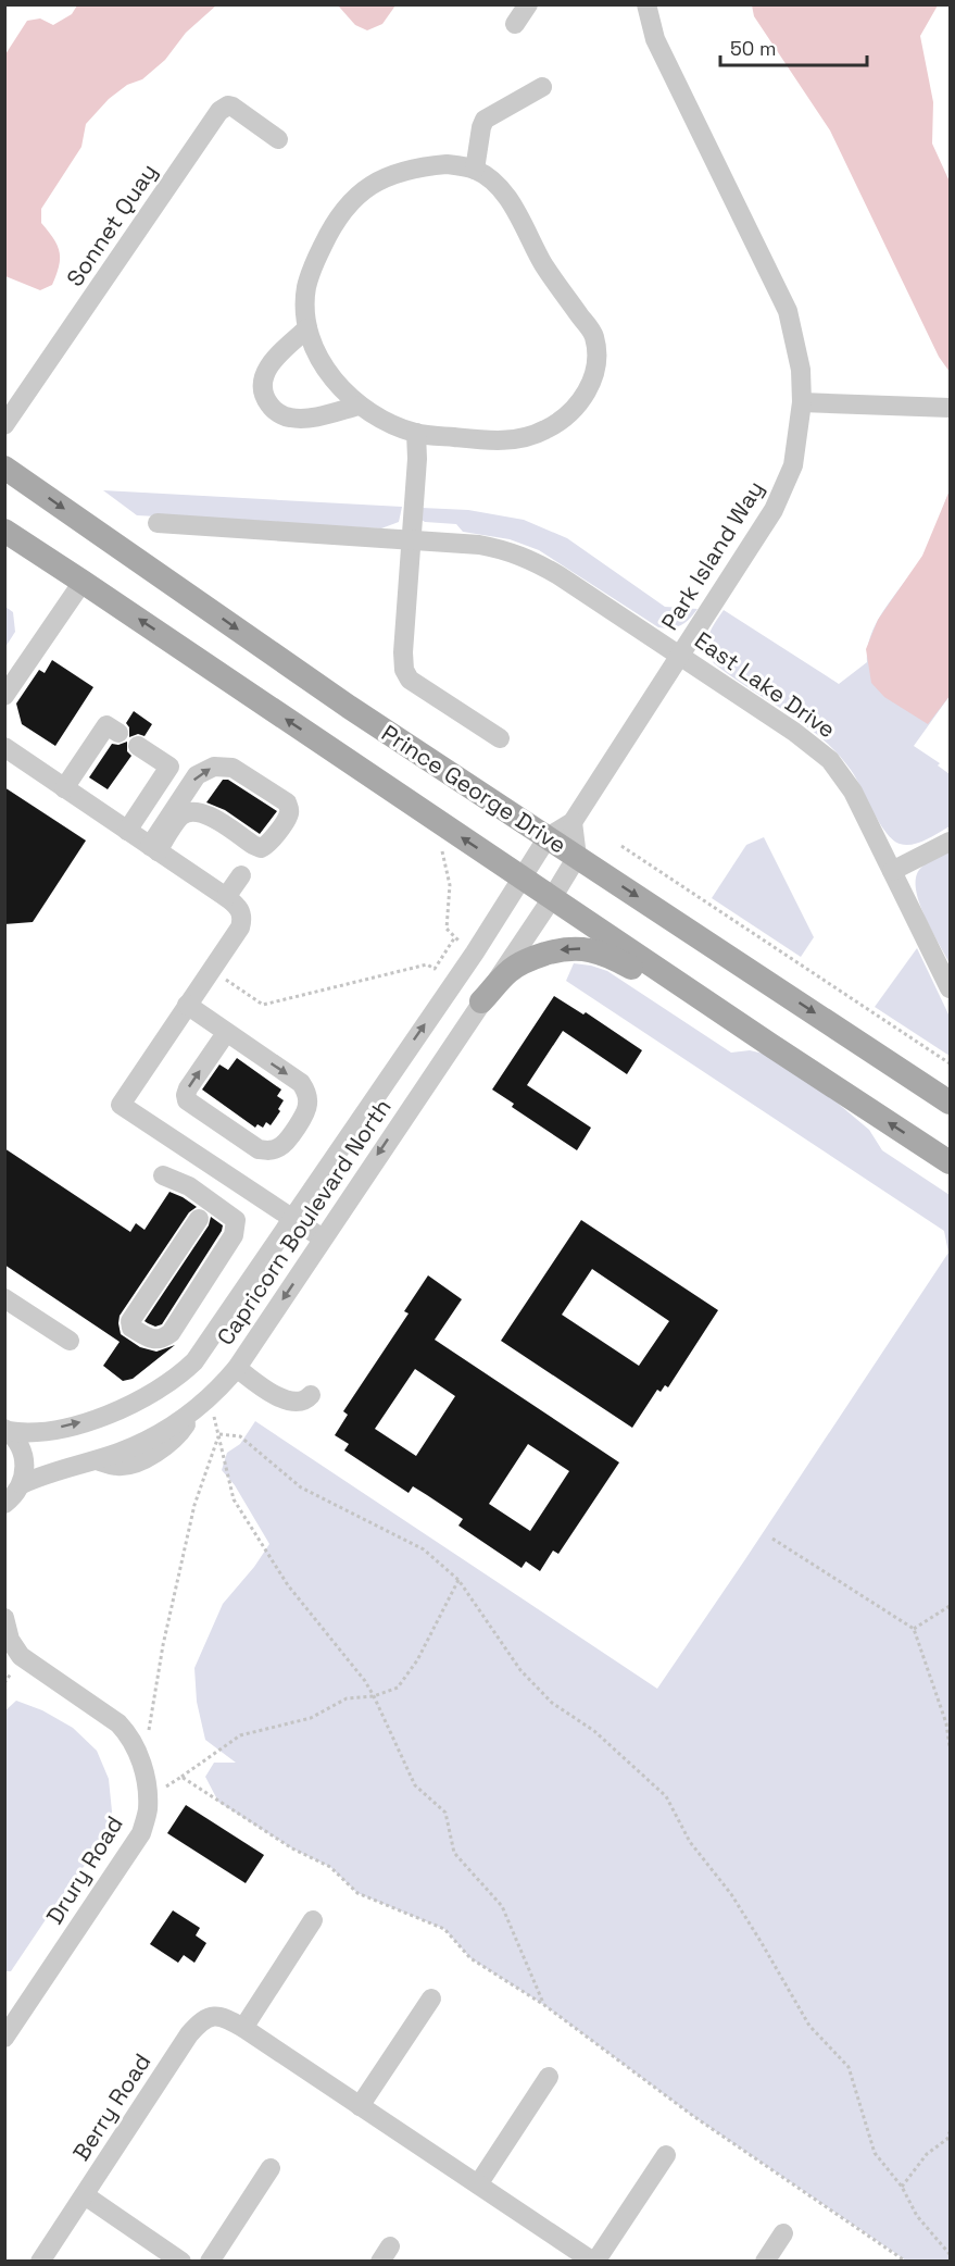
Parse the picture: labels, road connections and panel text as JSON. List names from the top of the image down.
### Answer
{
  "streets": {
    "main road": ["Prince George Drive"],
    "street": [
      "Sonnet Quay",
      "Park Island Way",
      "East Lake Drive",
      "Capricorn Boulevard North",
      "Drury Road",
      "Berry Road"
    ]
  },
  "crossings": [
    ["Park Island Way", "East Lake Drive"],
    ["Park Island Way", "Prince George Drive"],
    ["Park Island Way", "Capricorn Boulevard North"],
    ["Prince George Drive", "Capricorn Boulevard North"]
  ],
  "scale_bar": "50 m"
}
